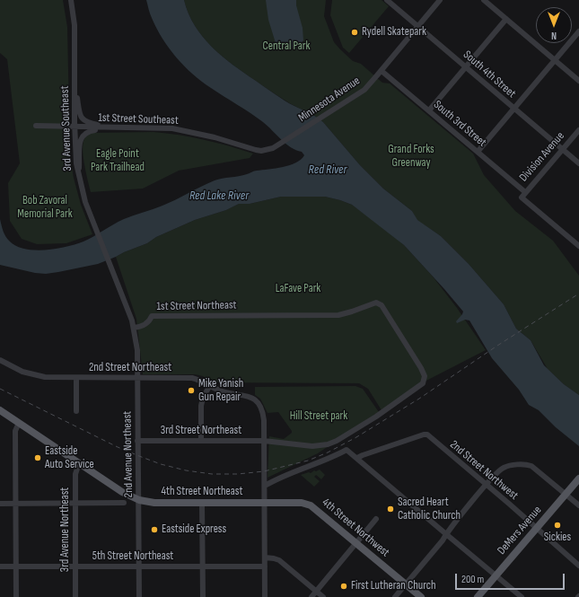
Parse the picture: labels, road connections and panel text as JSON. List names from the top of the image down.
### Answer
{
  "streets": {
    "main road": ["4th Street Northeast", "4th Street Northwest", "DeMers Avenue"],
    "street": [
      "South 4th Street",
      "Minnesota Avenue",
      "1st Street Southeast",
      "South 3rd Street",
      "3rd Avenue Southeast",
      "Division Avenue",
      "1st Street Northeast",
      "2nd Street Northeast",
      "3rd Street Northeast",
      "2nd Avenue Northeast",
      "2nd Street Northwest",
      "3rd Avenue Northeast",
      "5th Street Northeast"
    ]
  },
  "crossings": [
    ["South 4th Street", "Minnesota Avenue"],
    ["South 4th Street", "Division Avenue"],
    ["Minnesota Avenue", "1st Street Southeast"],
    ["Minnesota Avenue", "South 3rd Street"],
    ["1st Street Southeast", "3rd Avenue Southeast"],
    ["South 3rd Street", "Division Avenue"],
    ["3rd Avenue Southeast", "2nd Avenue Northeast"],
    ["1st Street Northeast", "3rd Street Northeast"],
    ["1st Street Northeast", "2nd Avenue Northeast"],
    ["2nd Street Northeast", "3rd Street Northeast"],
    ["2nd Street Northeast", "2nd Avenue Northeast"],
    ["3rd Street Northeast", "2nd Avenue Northeast"],
    ["2nd Avenue Northeast", "4th Street Northeast"],
    ["2nd Avenue Northeast", "5th Street Northeast"],
    ["2nd Street Northwest", "DeMers Avenue"],
    ["4th Street Northeast", "4th Street Northwest"],
    ["4th Street Northeast", "3rd Avenue Northeast"],
    ["3rd Avenue Northeast", "5th Street Northeast"]
  ],
  "water": ["Red River", "Red Lake River"],
  "parks": [
    "Central Park",
    "Grand Forks Greenway",
    "Eagle Point Park Trailhead",
    "Bob Zavoral Memorial Park",
    "LaFave Park",
    "Hill Street park"
  ],
  "places": [
    "Rydell Skatepark",
    "Mike Yanish Gun Repair",
    "Eastside Auto Service",
    "Sacred Heart Catholic Church",
    "Sickies",
    "Eastside Express",
    "First Lutheran Church"
  ],
  "scale_bar": "200 m",
  "north": "bottom"
}
